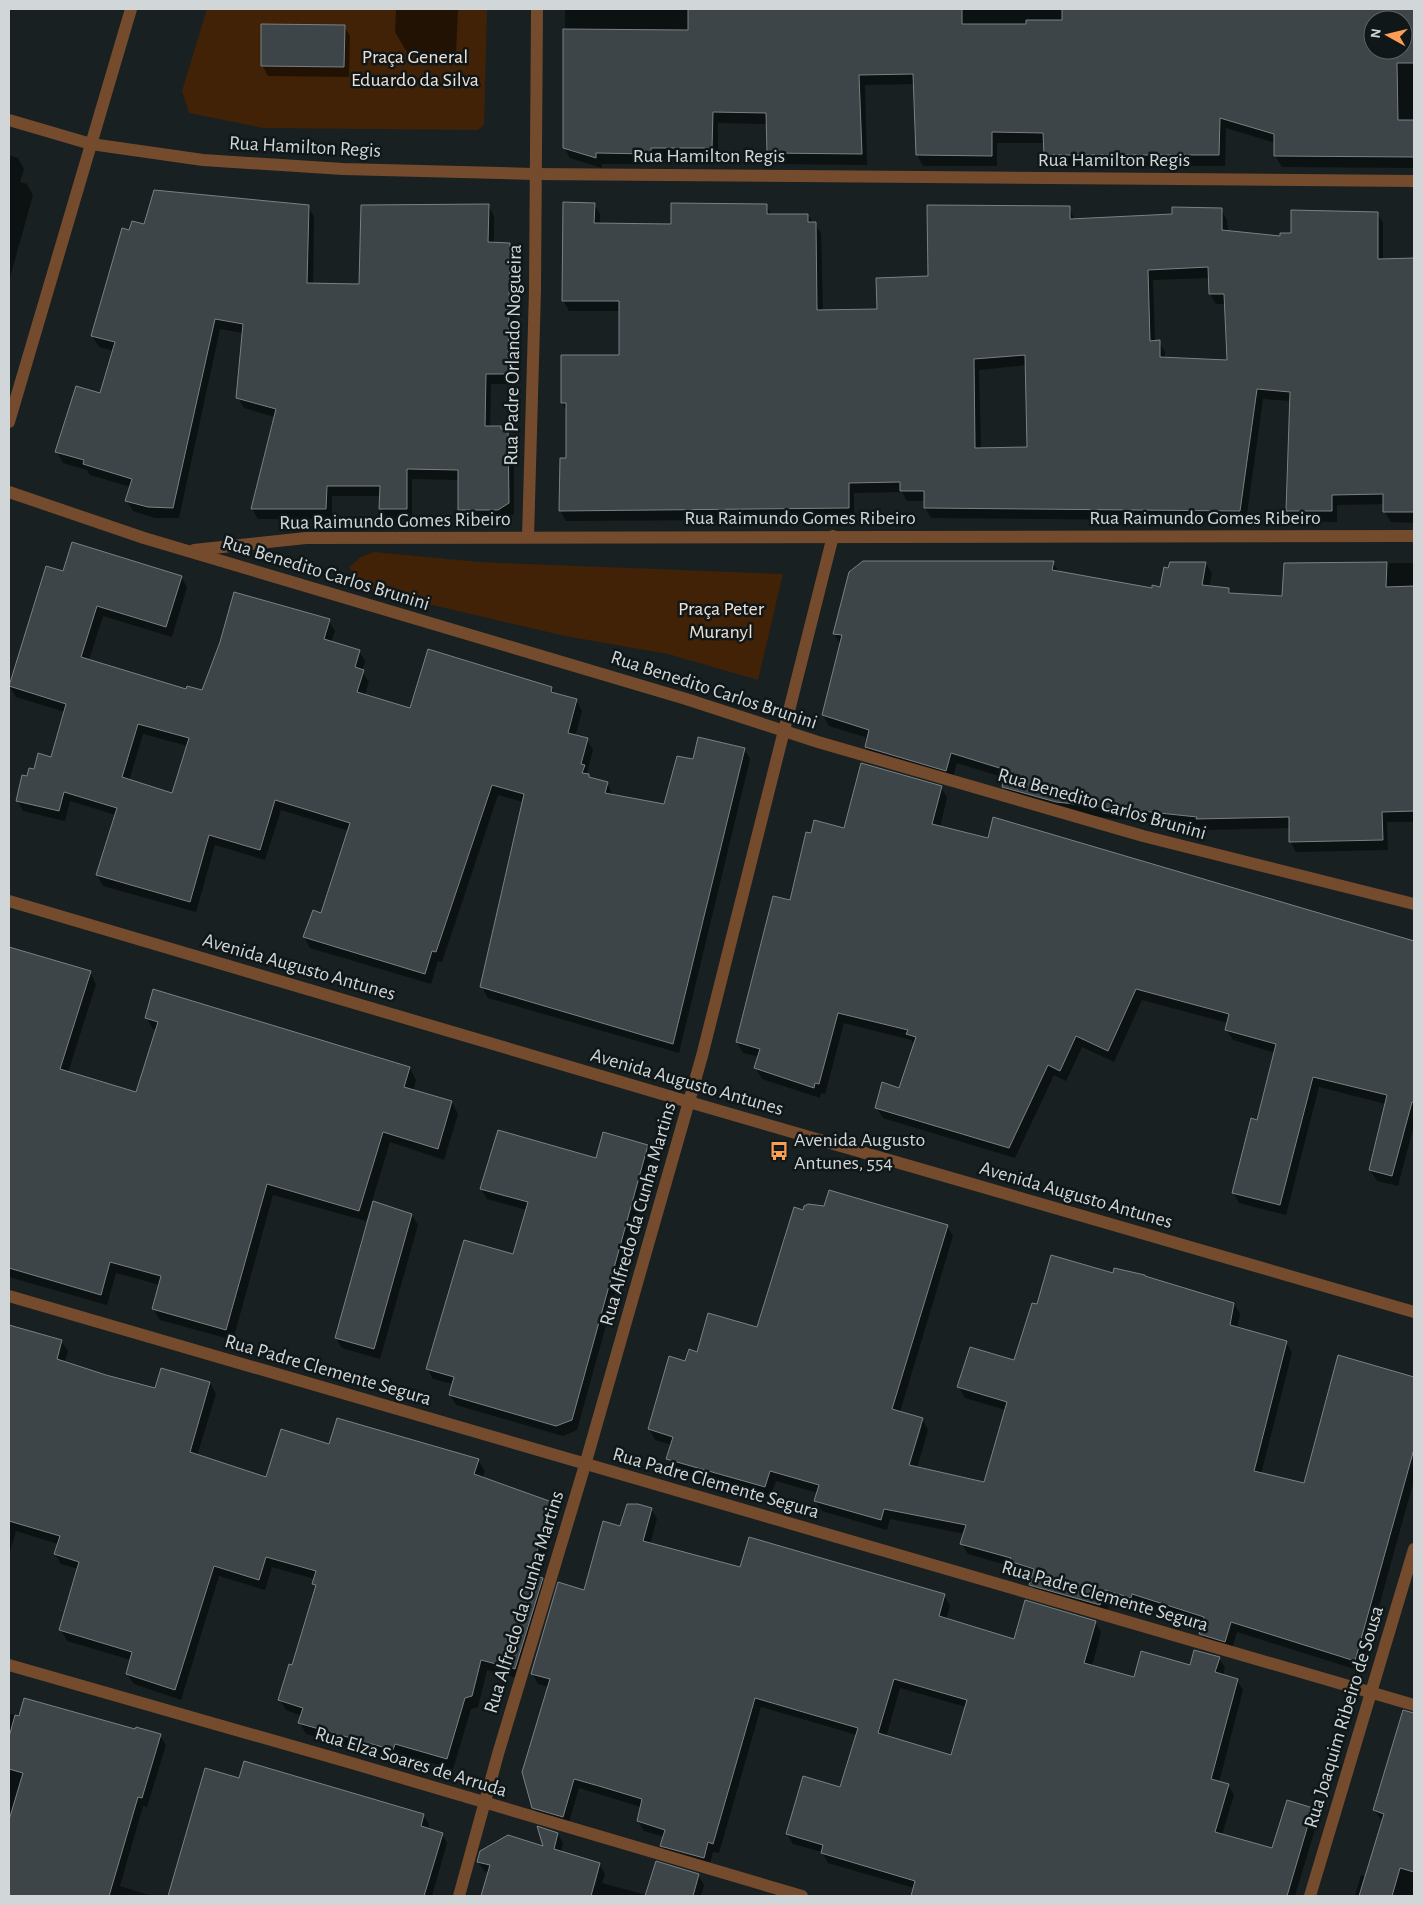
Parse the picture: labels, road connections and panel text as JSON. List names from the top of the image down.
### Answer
{
  "streets": {
    "street": [
      "Rua Hamilton Regis",
      "Rua Padre Orlando Nogueira",
      "Rua Raimundo Gomes Ribeiro",
      "Rua Benedito Carlos Brunini",
      "Avenida Augusto Antunes",
      "Rua Alfredo da Cunha Martins",
      "Rua Padre Clemente Segura",
      "Rua Joaquim Ribeiro de Sousa",
      "Rua Elza Soares de Arruda"
    ]
  },
  "crossings": [
    ["Rua Hamilton Regis", "Rua Padre Orlando Nogueira"],
    ["Rua Padre Orlando Nogueira", "Rua Raimundo Gomes Ribeiro"],
    ["Rua Raimundo Gomes Ribeiro", "Rua Benedito Carlos Brunini"],
    ["Rua Raimundo Gomes Ribeiro", "Rua Alfredo da Cunha Martins"],
    ["Rua Benedito Carlos Brunini", "Rua Alfredo da Cunha Martins"],
    ["Avenida Augusto Antunes", "Rua Alfredo da Cunha Martins"],
    ["Rua Alfredo da Cunha Martins", "Rua Padre Clemente Segura"],
    ["Rua Alfredo da Cunha Martins", "Rua Elza Soares de Arruda"],
    ["Rua Padre Clemente Segura", "Rua Joaquim Ribeiro de Sousa"]
  ],
  "parks": ["Praça General Eduardo da Silva", "Praça Peter Muranyl"],
  "places": {
    "bus stop": ["Avenida Augusto Antunes, 554"]
  },
  "north": "left"
}
